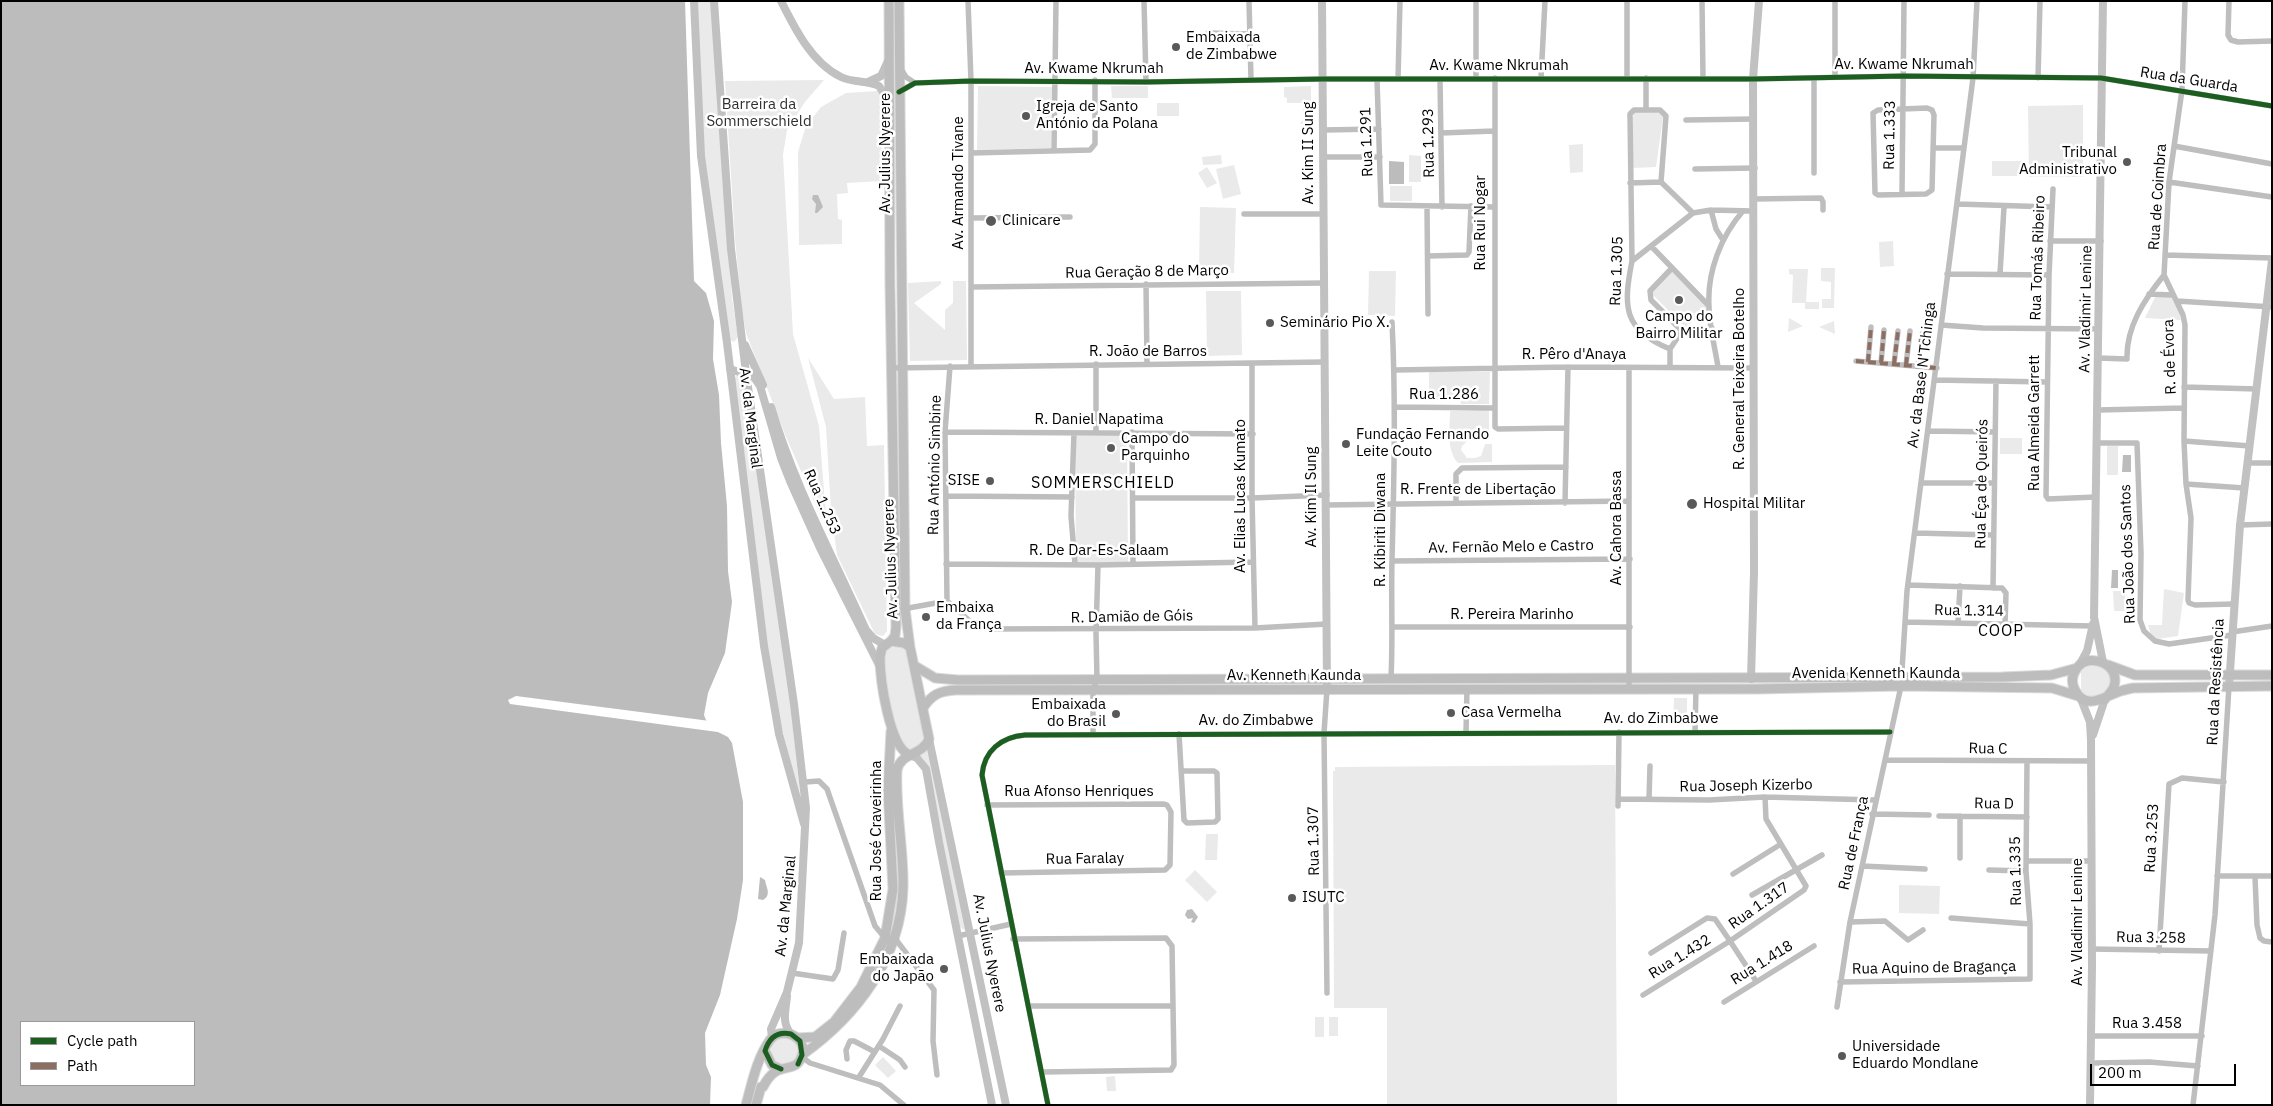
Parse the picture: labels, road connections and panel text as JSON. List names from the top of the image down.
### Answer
{
  "streets": {
    "main road": [
      "Av. Julius Nyerere",
      "Av. Kim II Sung",
      "Av. Vladimir Lenine",
      "R. General Teixeira Botelho",
      "Av. da Marginal",
      "Av. Kim Il Sung",
      "Rua 1.253",
      "Avenida Kenneth Kaunda",
      "Av. Kenneth Kaunda",
      "Rua da Resistência",
      "Rua José Craveirinha"
    ],
    "street": [
      "Av. Kwame Nkrumah",
      "Rua da Guarda",
      "Rua 1.333",
      "Rua 1.291",
      "Rua 1.293",
      "Av. Armando Tivane",
      "Rua de Coimbra",
      "Rua Rui Nogar",
      "Rua Tomás Ribeiro",
      "Rua 1.305",
      "Rua Geração 8 de Março",
      "R. João de Barros",
      "R. Pêro d'Anaya",
      "R. de Évora",
      "Av. da Base N'Tchinga",
      "Rua 1.286",
      "R. Daniel Napatima",
      "Rua Almeida Garrett",
      "Rua António Simbine",
      "Rua Éça de Queirós",
      "R. Frente de Libertação",
      "Av. Elias Lucas Kumato",
      "Av. Cahora Bassa",
      "R. Kibiriti Diwana",
      "Av. Fernão Melo e Castro",
      "R. De Dar-Es-Salaam",
      "Rua João dos Santos",
      "Rua 1.314",
      "R. Pereira Marinho",
      "R. Damião de Góis",
      "Av. do Zimbabwe",
      "Rua C",
      "Rua Joseph Kizerbo",
      "Rua Afonso Henriques",
      "Rua D",
      "Rua 3.253",
      "Rua 1.307",
      "Rua de França",
      "Rua Faralay",
      "Rua 1.335",
      "Rua 1.317",
      "Rua 3.258",
      "Rua 1.432",
      "Rua 1.418",
      "Rua Aquino de Bragança",
      "Rua 3.458"
    ]
  },
  "crossings": [
    ["Av. Kwame Nkrumah", "Rua da Guarda"],
    ["Av. Kwame Nkrumah", "Rua 1.333"],
    ["Av. Kwame Nkrumah", "Rua 1.291"],
    ["Av. Kwame Nkrumah", "Rua 1.293"],
    ["Av. Kwame Nkrumah", "Av. Julius Nyerere"],
    ["Av. Kwame Nkrumah", "Av. Kim II Sung"],
    ["Av. Kwame Nkrumah", "Av. Armando Tivane"],
    ["Av. Kwame Nkrumah", "Rua Rui Nogar"],
    ["Av. Kwame Nkrumah", "Av. Vladimir Lenine"],
    ["Av. Kwame Nkrumah", "Av. da Base N'Tchinga"],
    ["Av. Kwame Nkrumah", "R. General Teixeira Botelho"],
    ["Rua da Guarda", "Rua de Coimbra"],
    ["Rua da Guarda", "Av. Vladimir Lenine"],
    ["Av. Julius Nyerere", "R. João de Barros"],
    ["Av. Julius Nyerere", "Rua 1.253"],
    ["Av. Julius Nyerere", "Av. Kenneth Kaunda"],
    ["Av. Julius Nyerere", "Rua José Craveirinha"],
    ["Av. Kim II Sung", "Rua Geração 8 de Março"],
    ["Av. Kim II Sung", "Av. Kim Il Sung"],
    ["Av. Armando Tivane", "Rua Geração 8 de Março"],
    ["Av. Armando Tivane", "R. João de Barros"],
    ["Rua de Coimbra", "R. de Évora"],
    ["Rua Rui Nogar", "R. Pêro d'Anaya"],
    ["Rua Rui Nogar", "Rua 1.286"],
    ["Rua Tomás Ribeiro", "Rua Almeida Garrett"],
    ["Av. Vladimir Lenine", "Rua Almeida Garrett"],
    ["Av. Vladimir Lenine", "Rua João dos Santos"],
    ["Av. Vladimir Lenine", "Rua 1.314"],
    ["Av. Vladimir Lenine", "Avenida Kenneth Kaunda"],
    ["Av. Vladimir Lenine", "Rua C"],
    ["Av. Vladimir Lenine", "Rua 3.258"],
    ["Av. Vladimir Lenine", "Rua 3.458"],
    ["R. João de Barros", "Rua António Simbine"],
    ["R. João de Barros", "Av. Elias Lucas Kumato"],
    ["R. João de Barros", "Av. Kim Il Sung"],
    ["R. Pêro d'Anaya", "R. General Teixeira Botelho"],
    ["R. Pêro d'Anaya", "Av. Cahora Bassa"],
    ["R. Pêro d'Anaya", "R. Kibiriti Diwana"],
    ["R. de Évora", "Rua da Resistência"],
    ["Av. da Base N'Tchinga", "Rua 1.314"],
    ["Av. da Base N'Tchinga", "Avenida Kenneth Kaunda"],
    ["Av. da Base N'Tchinga", "Rua de França"],
    ["R. General Teixeira Botelho", "Avenida Kenneth Kaunda"],
    ["Rua 1.286", "R. Kibiriti Diwana"],
    ["Av. da Marginal", "Rua 1.253"],
    ["Av. da Marginal", "Rua José Craveirinha"],
    ["R. Daniel Napatima", "Rua António Simbine"],
    ["R. Daniel Napatima", "Av. Elias Lucas Kumato"],
    ["Rua António Simbine", "R. De Dar-Es-Salaam"],
    ["Rua António Simbine", "R. Damião de Góis"],
    ["R. Frente de Libertação", "Av. Kim Il Sung"],
    ["R. Frente de Libertação", "Av. Cahora Bassa"],
    ["R. Frente de Libertação", "R. Kibiriti Diwana"],
    ["Av. Elias Lucas Kumato", "R. De Dar-Es-Salaam"],
    ["Av. Elias Lucas Kumato", "R. Damião de Góis"],
    ["Av. Kim Il Sung", "R. Damião de Góis"],
    ["Av. Kim Il Sung", "Av. Kenneth Kaunda"],
    ["Av. Kim Il Sung", "Rua 1.307"],
    ["Av. Cahora Bassa", "Av. Fernão Melo e Castro"],
    ["Av. Cahora Bassa", "R. Pereira Marinho"],
    ["Av. Cahora Bassa", "Av. Kenneth Kaunda"],
    ["R. Kibiriti Diwana", "Av. Fernão Melo e Castro"],
    ["R. Kibiriti Diwana", "R. Pereira Marinho"],
    ["R. Kibiriti Diwana", "Av. Kenneth Kaunda"],
    ["Rua João dos Santos", "Rua da Resistência"],
    ["Avenida Kenneth Kaunda", "Av. Kenneth Kaunda"],
    ["Avenida Kenneth Kaunda", "Rua de França"],
    ["Av. Kenneth Kaunda", "Rua 1.307"],
    ["Rua da Resistência", "Rua 3.253"],
    ["Rua da Resistência", "Rua 3.258"],
    ["Rua da Resistência", "Rua 3.458"],
    ["Av. do Zimbabwe", "Rua Joseph Kizerbo"],
    ["Av. do Zimbabwe", "Rua Afonso Henriques"],
    ["Av. do Zimbabwe", "Rua 1.307"],
    ["Av. do Zimbabwe", "Rua de França"],
    ["Av. do Zimbabwe", "Rua Faralay"],
    ["Rua C", "Rua de França"],
    ["Rua C", "Rua 1.335"],
    ["Rua Joseph Kizerbo", "Rua de França"],
    ["Rua Joseph Kizerbo", "Rua 1.317"],
    ["Rua Afonso Henriques", "Rua Faralay"],
    ["Rua D", "Rua 1.335"],
    ["Rua 3.253", "Rua 3.258"],
    ["Rua de França", "Rua Aquino de Bragança"],
    ["Rua 1.335", "Rua Aquino de Bragança"],
    ["Rua 1.317", "Rua 1.432"],
    ["Rua 1.317", "Rua 1.418"]
  ],
  "districts": ["SOMMERSCHIELD", "COOP"],
  "parks": ["Barreira da Sommerschield"],
  "places": [
    "Embaixada de Zimbabwe",
    "Igreja de Santo António da Polana",
    "Tribunal Administrativo",
    "Clinicare",
    "Campo do Bairro Militar",
    "Seminário Pio X.",
    "Fundação Fernando Leite Couto",
    "Campo do Parquinho",
    "SISE",
    "Hospital Militar",
    "Embaixa da França",
    "Casa Vermelha",
    "Embaixada do Brasil",
    "ISUTC",
    "Embaixada do Japão",
    "Universidade Eduardo Mondlane"
  ],
  "legend": ["Cycle path", "Path"],
  "scale_bar": "200 m"
}
